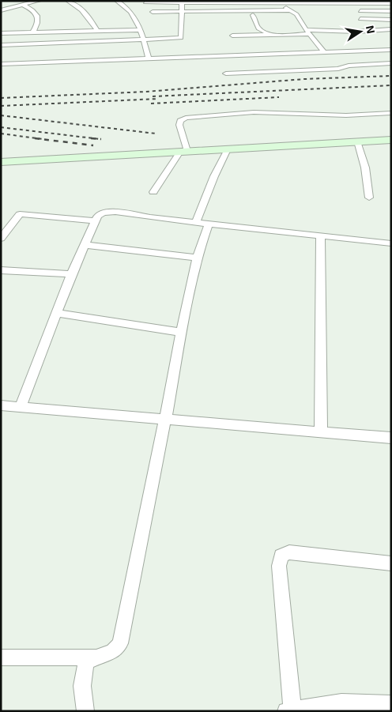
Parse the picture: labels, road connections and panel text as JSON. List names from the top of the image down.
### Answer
{
  "north": "right"
}
